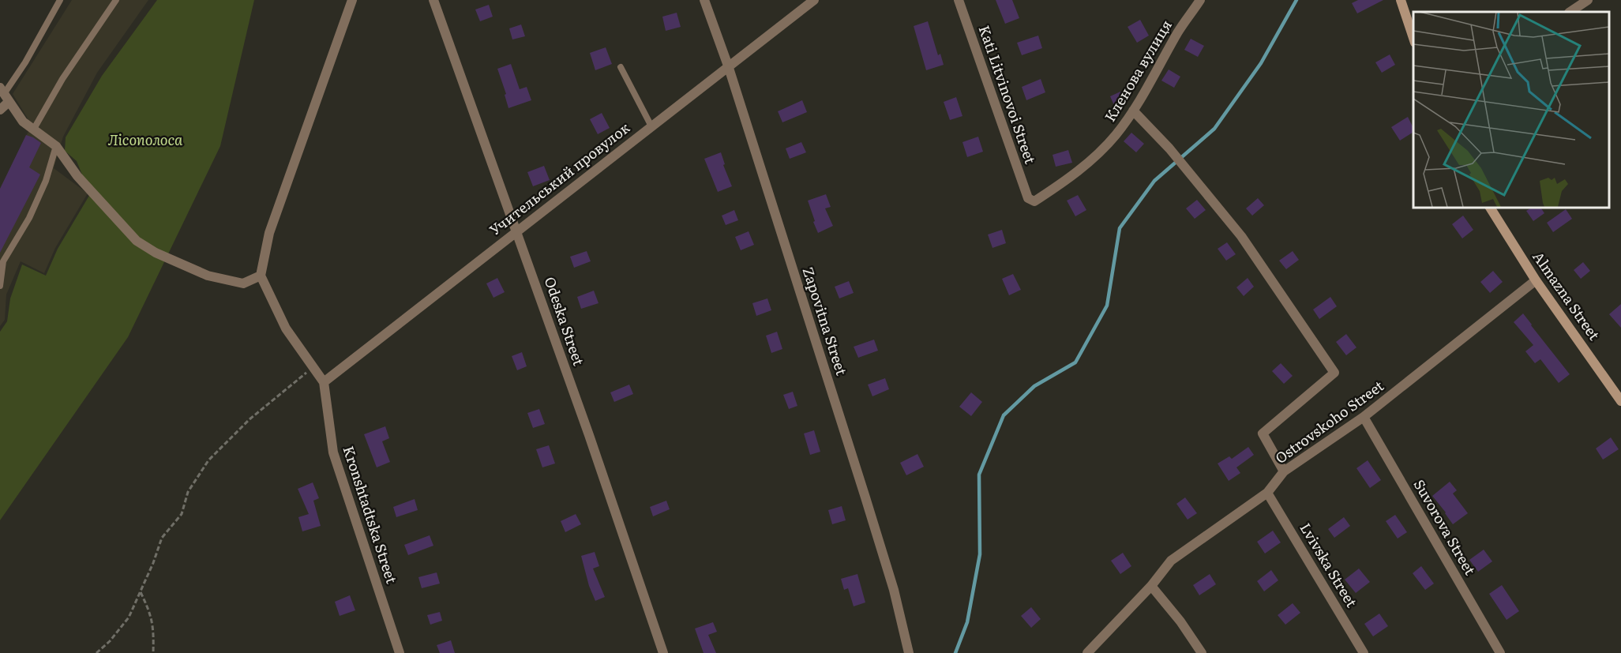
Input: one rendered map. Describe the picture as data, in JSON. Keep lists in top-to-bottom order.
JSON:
{
  "streets": {
    "main road": ["Almazna Street"],
    "street": [
      "Кленова вулиця",
      "Kati Litvinovoi Street",
      "Учительський провулок",
      "Odeska Street",
      "Zapovitna Street",
      "Ostrovskoho Street",
      "Kronshtadtska Street",
      "Suvorova Street",
      "Lvivska Street"
    ]
  },
  "crossings": [
    ["Кленова вулиця", "Kati Litvinovoi Street"],
    ["Учительський провулок", "Odeska Street"],
    ["Учительський провулок", "Zapovitna Street"],
    ["Учительський провулок", "Kronshtadtska Street"],
    ["Almazna Street", "Ostrovskoho Street"],
    ["Ostrovskoho Street", "Suvorova Street"],
    ["Ostrovskoho Street", "Lvivska Street"]
  ],
  "parks": ["Лісополоса"]
}
